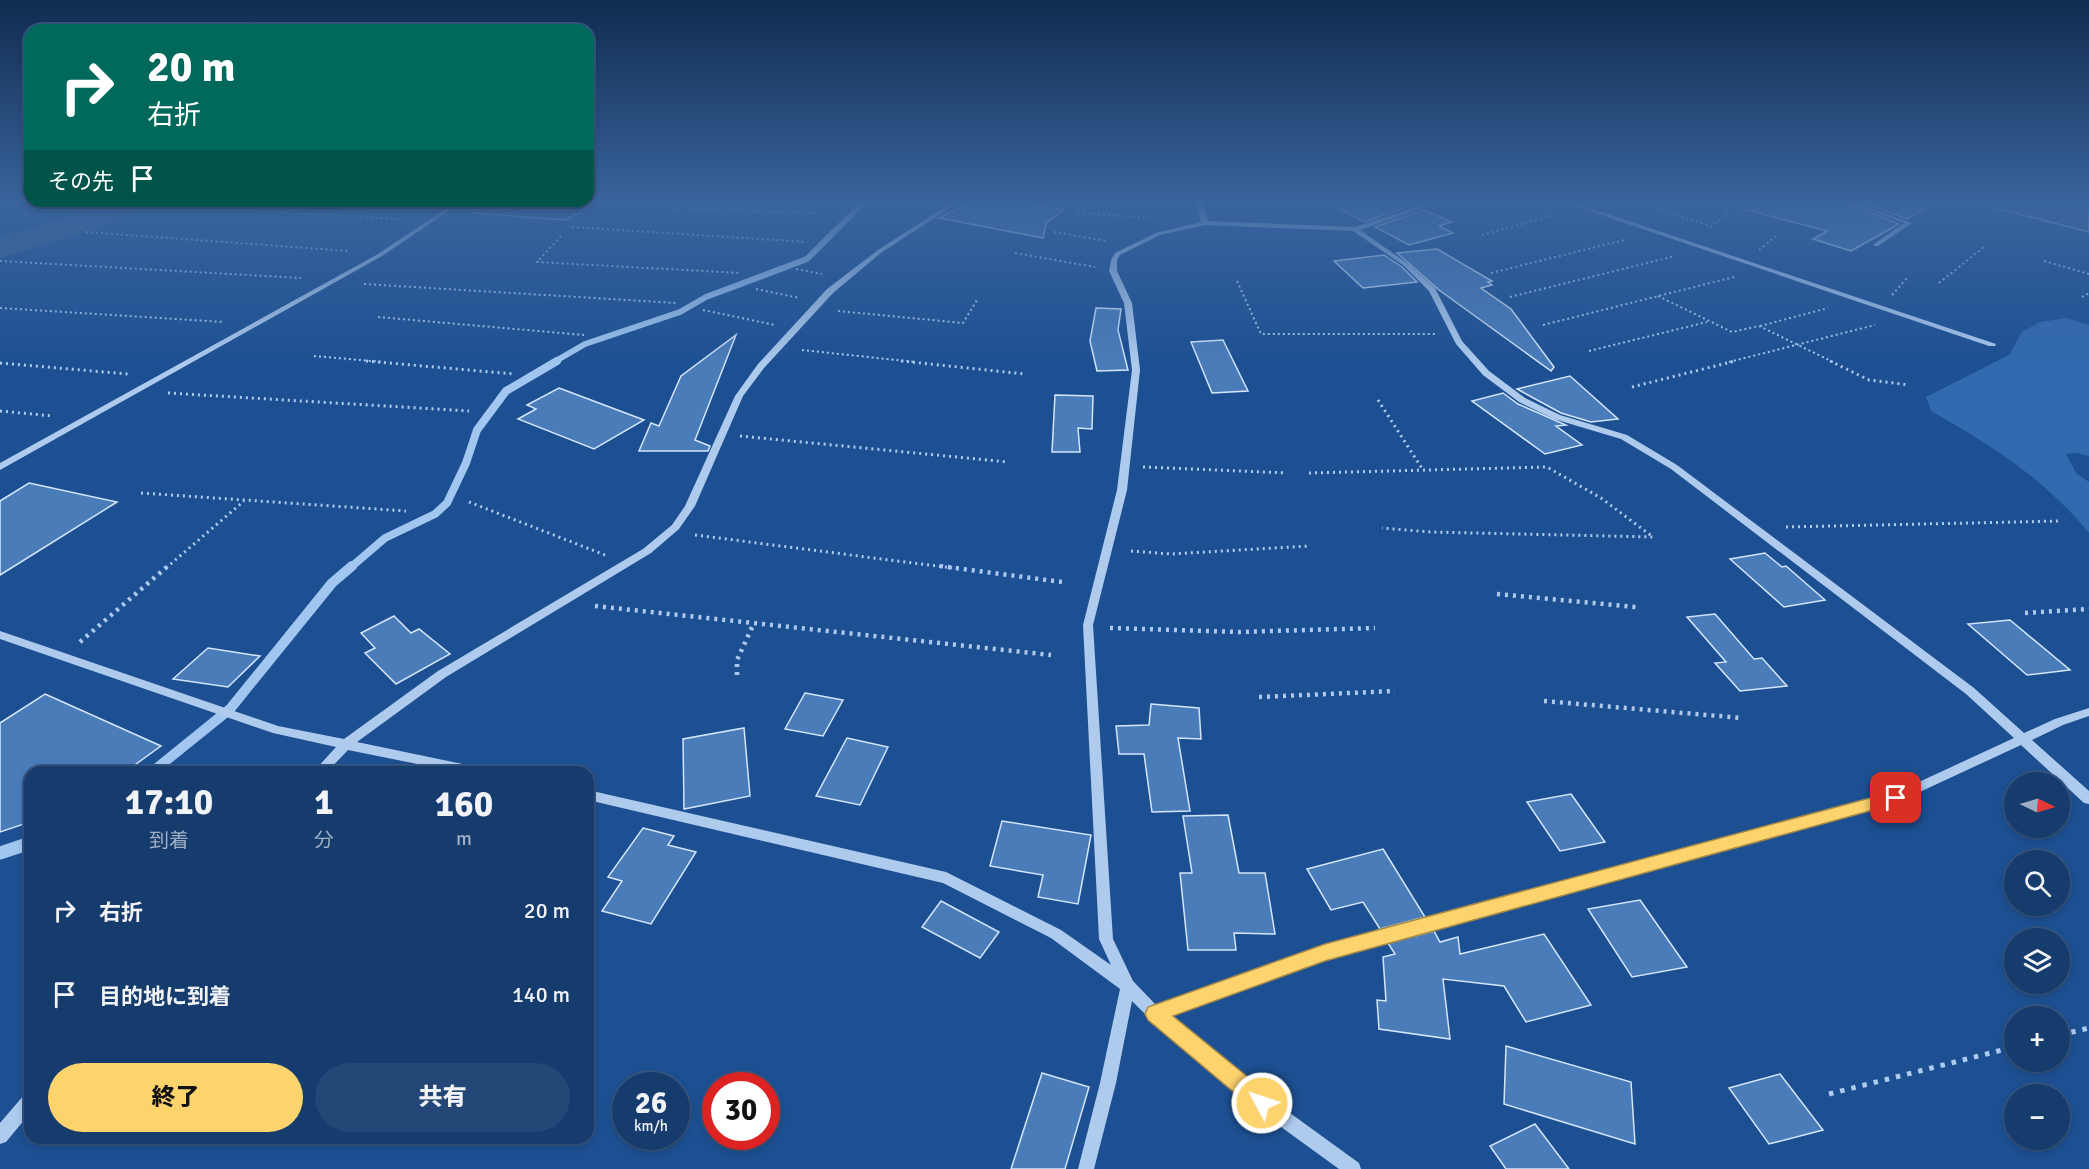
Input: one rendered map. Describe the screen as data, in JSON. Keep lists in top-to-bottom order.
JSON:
{
  "north": "right",
  "page": {
    "turn": ["20 m", "右折"],
    "then": "その先",
    "eta": [
      "17:10",
      "到着",
      "1",
      "分",
      "160",
      "m"
    ],
    "map_buttons": ["+", "−"],
    "list": [
      {
        "name": "右折",
        "value": "20 m"
      },
      {
        "name": "目的地に到着",
        "value": "140 m"
      }
    ],
    "buttons": ["終了", "共有"],
    "speed": "26 km/h",
    "limit": "30"
  }
}
